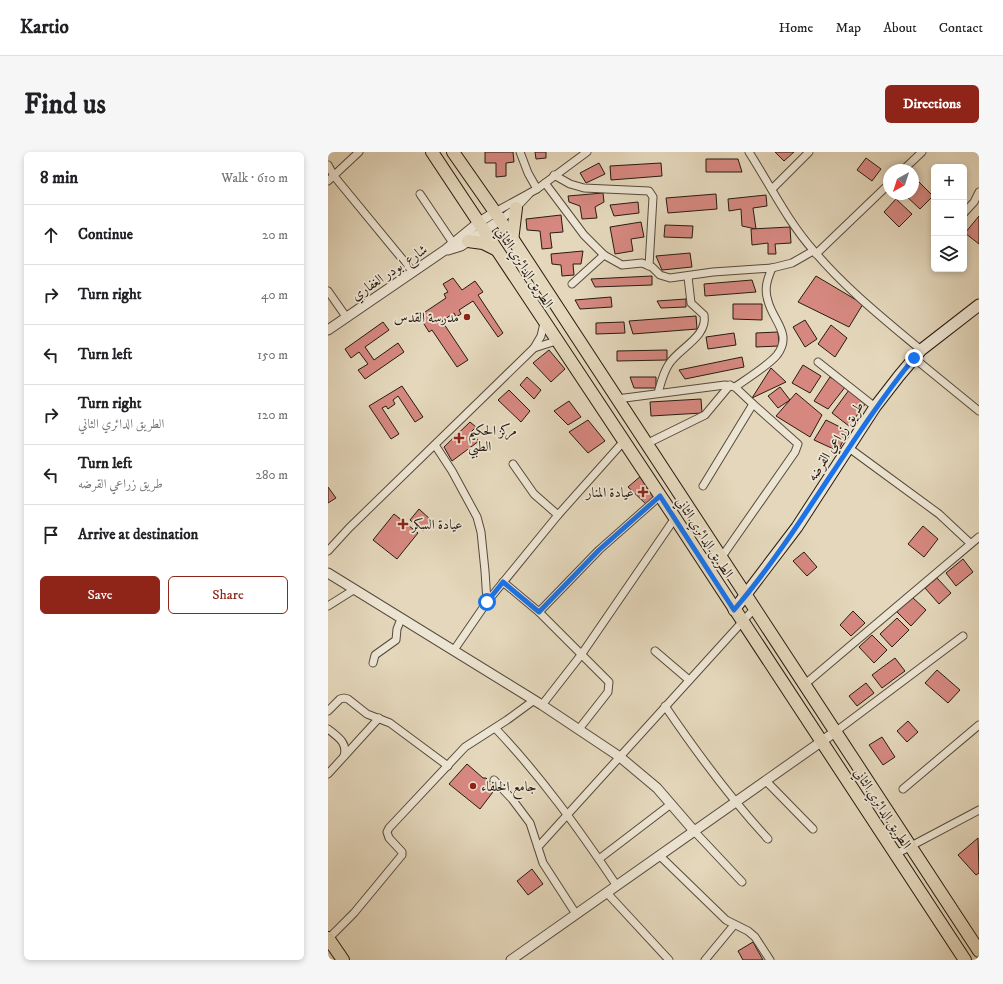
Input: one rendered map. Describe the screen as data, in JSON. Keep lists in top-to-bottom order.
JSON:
{
  "streets": {
    "main road": ["الطريق الدائري الثاني", "طريق زراعي القرضه"],
    "street": ["شارع ابودر الغفاري"]
  },
  "crossings": [
    ["الطريق الدائري الثاني", "شارع ابودر الغفاري"],
    ["الطريق الدائري الثاني", "طريق زراعي القرضه"]
  ],
  "places": {
    "other": ["مدرسة القدس", "جامع الخلفاء"],
    "health": ["مركز الحكيم الطبي", "عيادة المنار", "عيادة السكر"]
  },
  "north": "bottom left",
  "page": {
    "header": "Kartio",
    "nav": [
      "Home",
      "Map",
      "About",
      "Contact"
    ],
    "buttons": [
      "Directions",
      ["Save", "Share"]
    ],
    "title": "Find us",
    "heading": ["8 min", "Walk · 610 m"],
    "map_buttons": ["+", "−"],
    "list": [
      ["Continue", "20 m"],
      ["Turn right", "40 m"],
      ["Turn left", "150 m"],
      ["Turn right", "الطريق الدائري الثاني", "120 m"],
      ["Turn left", "طريق زراعي القرضه", "280 m"],
      "Arrive at destination"
    ]
  }
}
